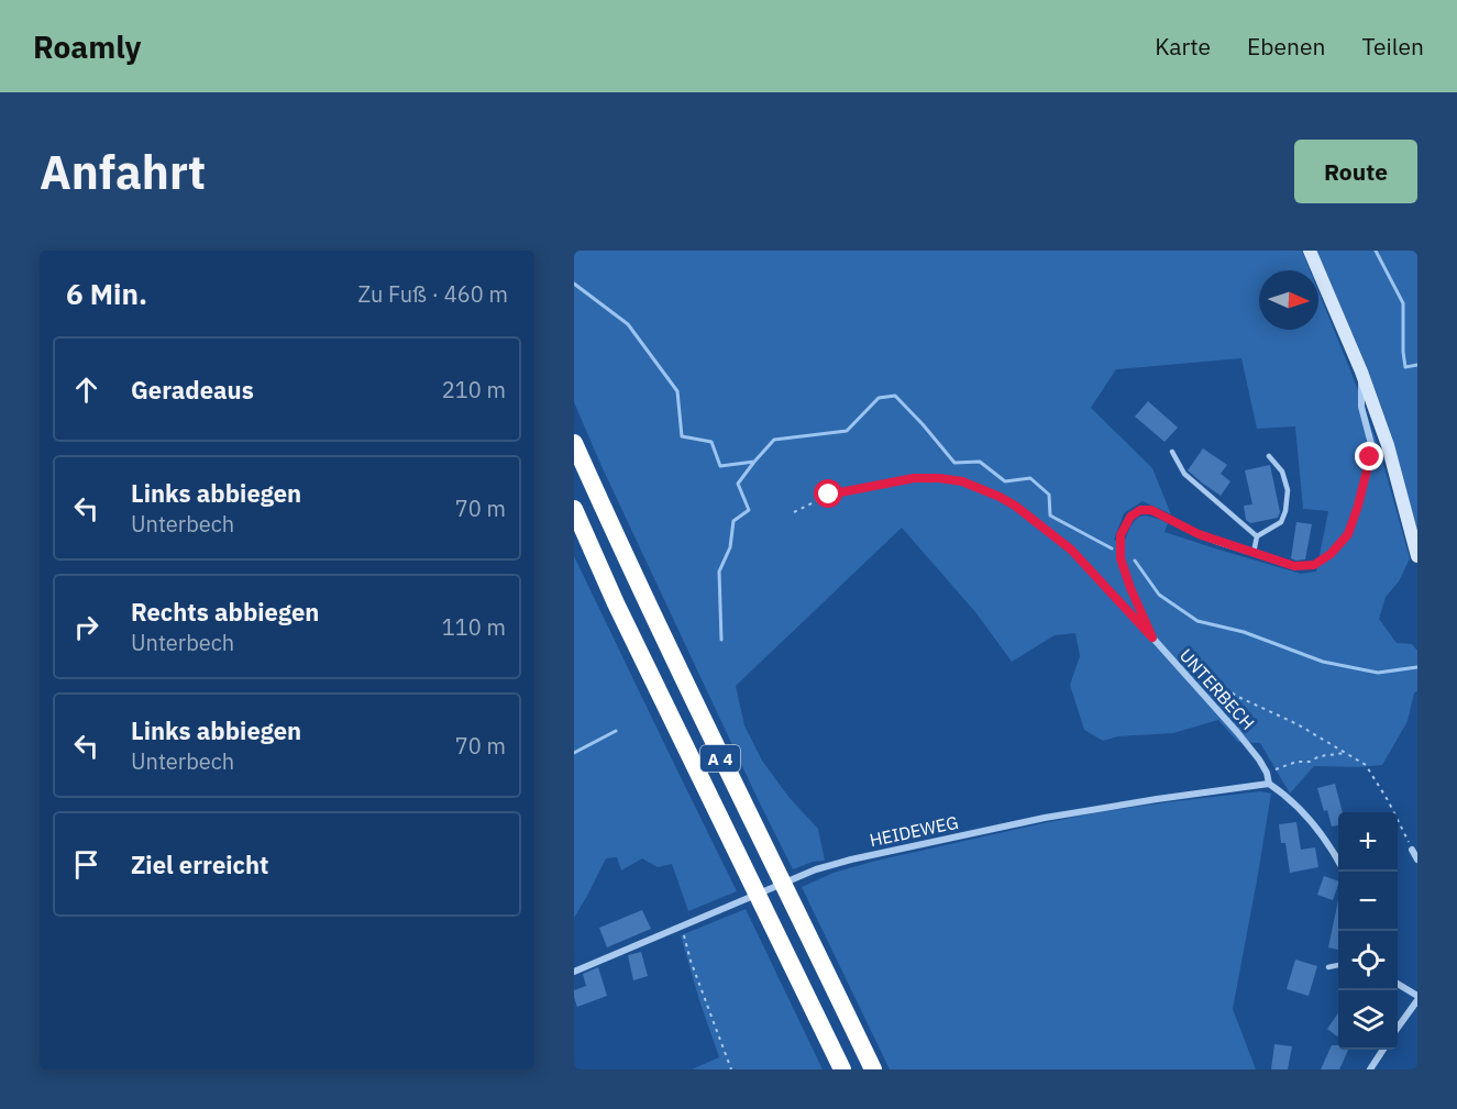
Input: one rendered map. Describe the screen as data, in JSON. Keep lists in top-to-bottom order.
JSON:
{
  "streets": {
    "highway": ["A 4"],
    "street": ["UNTERBECH", "HEIDEWEG"]
  },
  "crossings": [
    ["UNTERBECH", "HEIDEWEG"]
  ],
  "north": "right",
  "page": {
    "header": "Roamly",
    "nav": ["Karte", "Ebenen", "Teilen"],
    "buttons": "Route",
    "title": "Anfahrt",
    "heading": ["6 Min.", "Zu Fuß · 460 m"],
    "list": [
      ["Geradeaus", "210 m"],
      ["Links abbiegen", "Unterbech", "70 m"],
      ["Rechts abbiegen", "Unterbech", "110 m"],
      ["Links abbiegen", "Unterbech", "70 m"],
      "Ziel erreicht"
    ],
    "map_buttons": ["+", "−"]
  }
}
